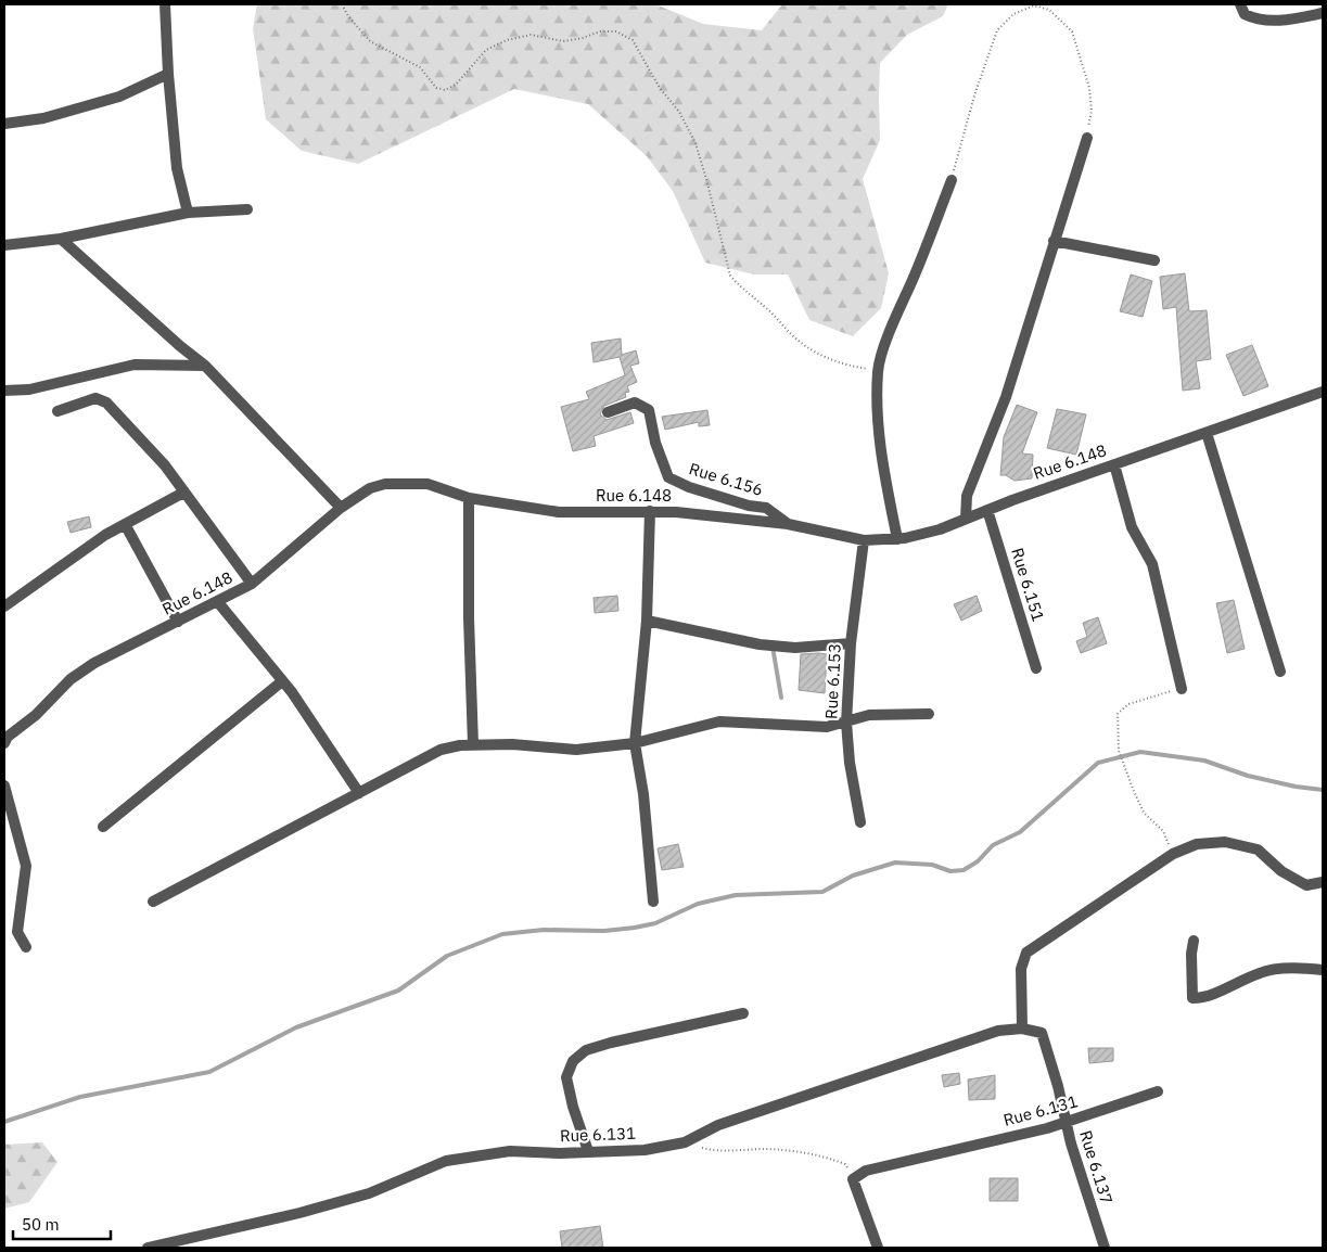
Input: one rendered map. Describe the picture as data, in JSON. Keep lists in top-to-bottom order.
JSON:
{
  "streets": {
    "street": [
      "Rue 6.148",
      "Rue 6.156",
      "Rue 6.151",
      "Rue 6.153",
      "Rue 6.131",
      "Rue 6.137"
    ]
  },
  "crossings": [
    ["Rue 6.148", "Rue 6.156"],
    ["Rue 6.148", "Rue 6.151"],
    ["Rue 6.148", "Rue 6.153"],
    ["Rue 6.131", "Rue 6.137"]
  ],
  "scale_bar": "50 m"
}
